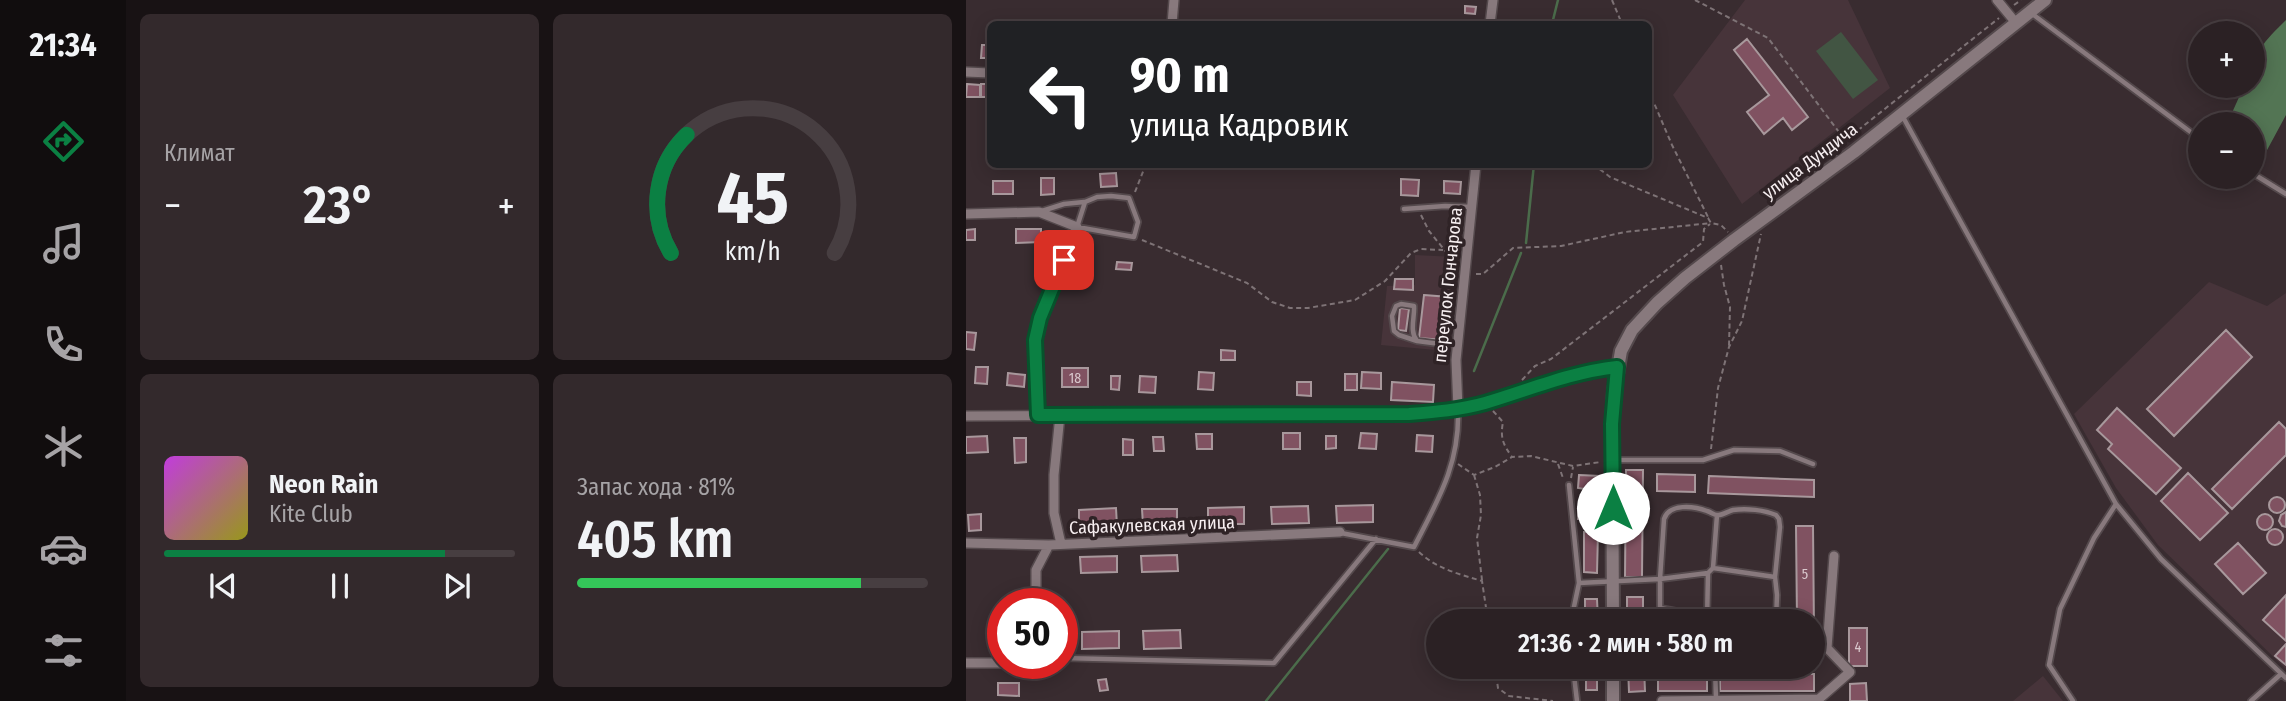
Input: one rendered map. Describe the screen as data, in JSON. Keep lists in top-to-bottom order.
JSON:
{
  "streets": {
    "main road": ["улица Дундича"],
    "street": ["переулок Гончарова", "Сафакулевская улица"]
  },
  "house_numbers": ["18", "5", "4"],
  "page": {
    "tabs": "21:34",
    "tile": [
      "Климат",
      ["Запас хода · 81%", "405 km"]
    ],
    "map_buttons": ["+", "−"],
    "turn": ["90 m", "улица Кадровик"],
    "heat": ["−", "23°", "+"],
    "song": ["Neon Rain", "Kite Club"],
    "limit": "50",
    "trip": "21:36 · 2 мин · 580 m",
    "gauge": ["45", "km/h"]
  }
}
